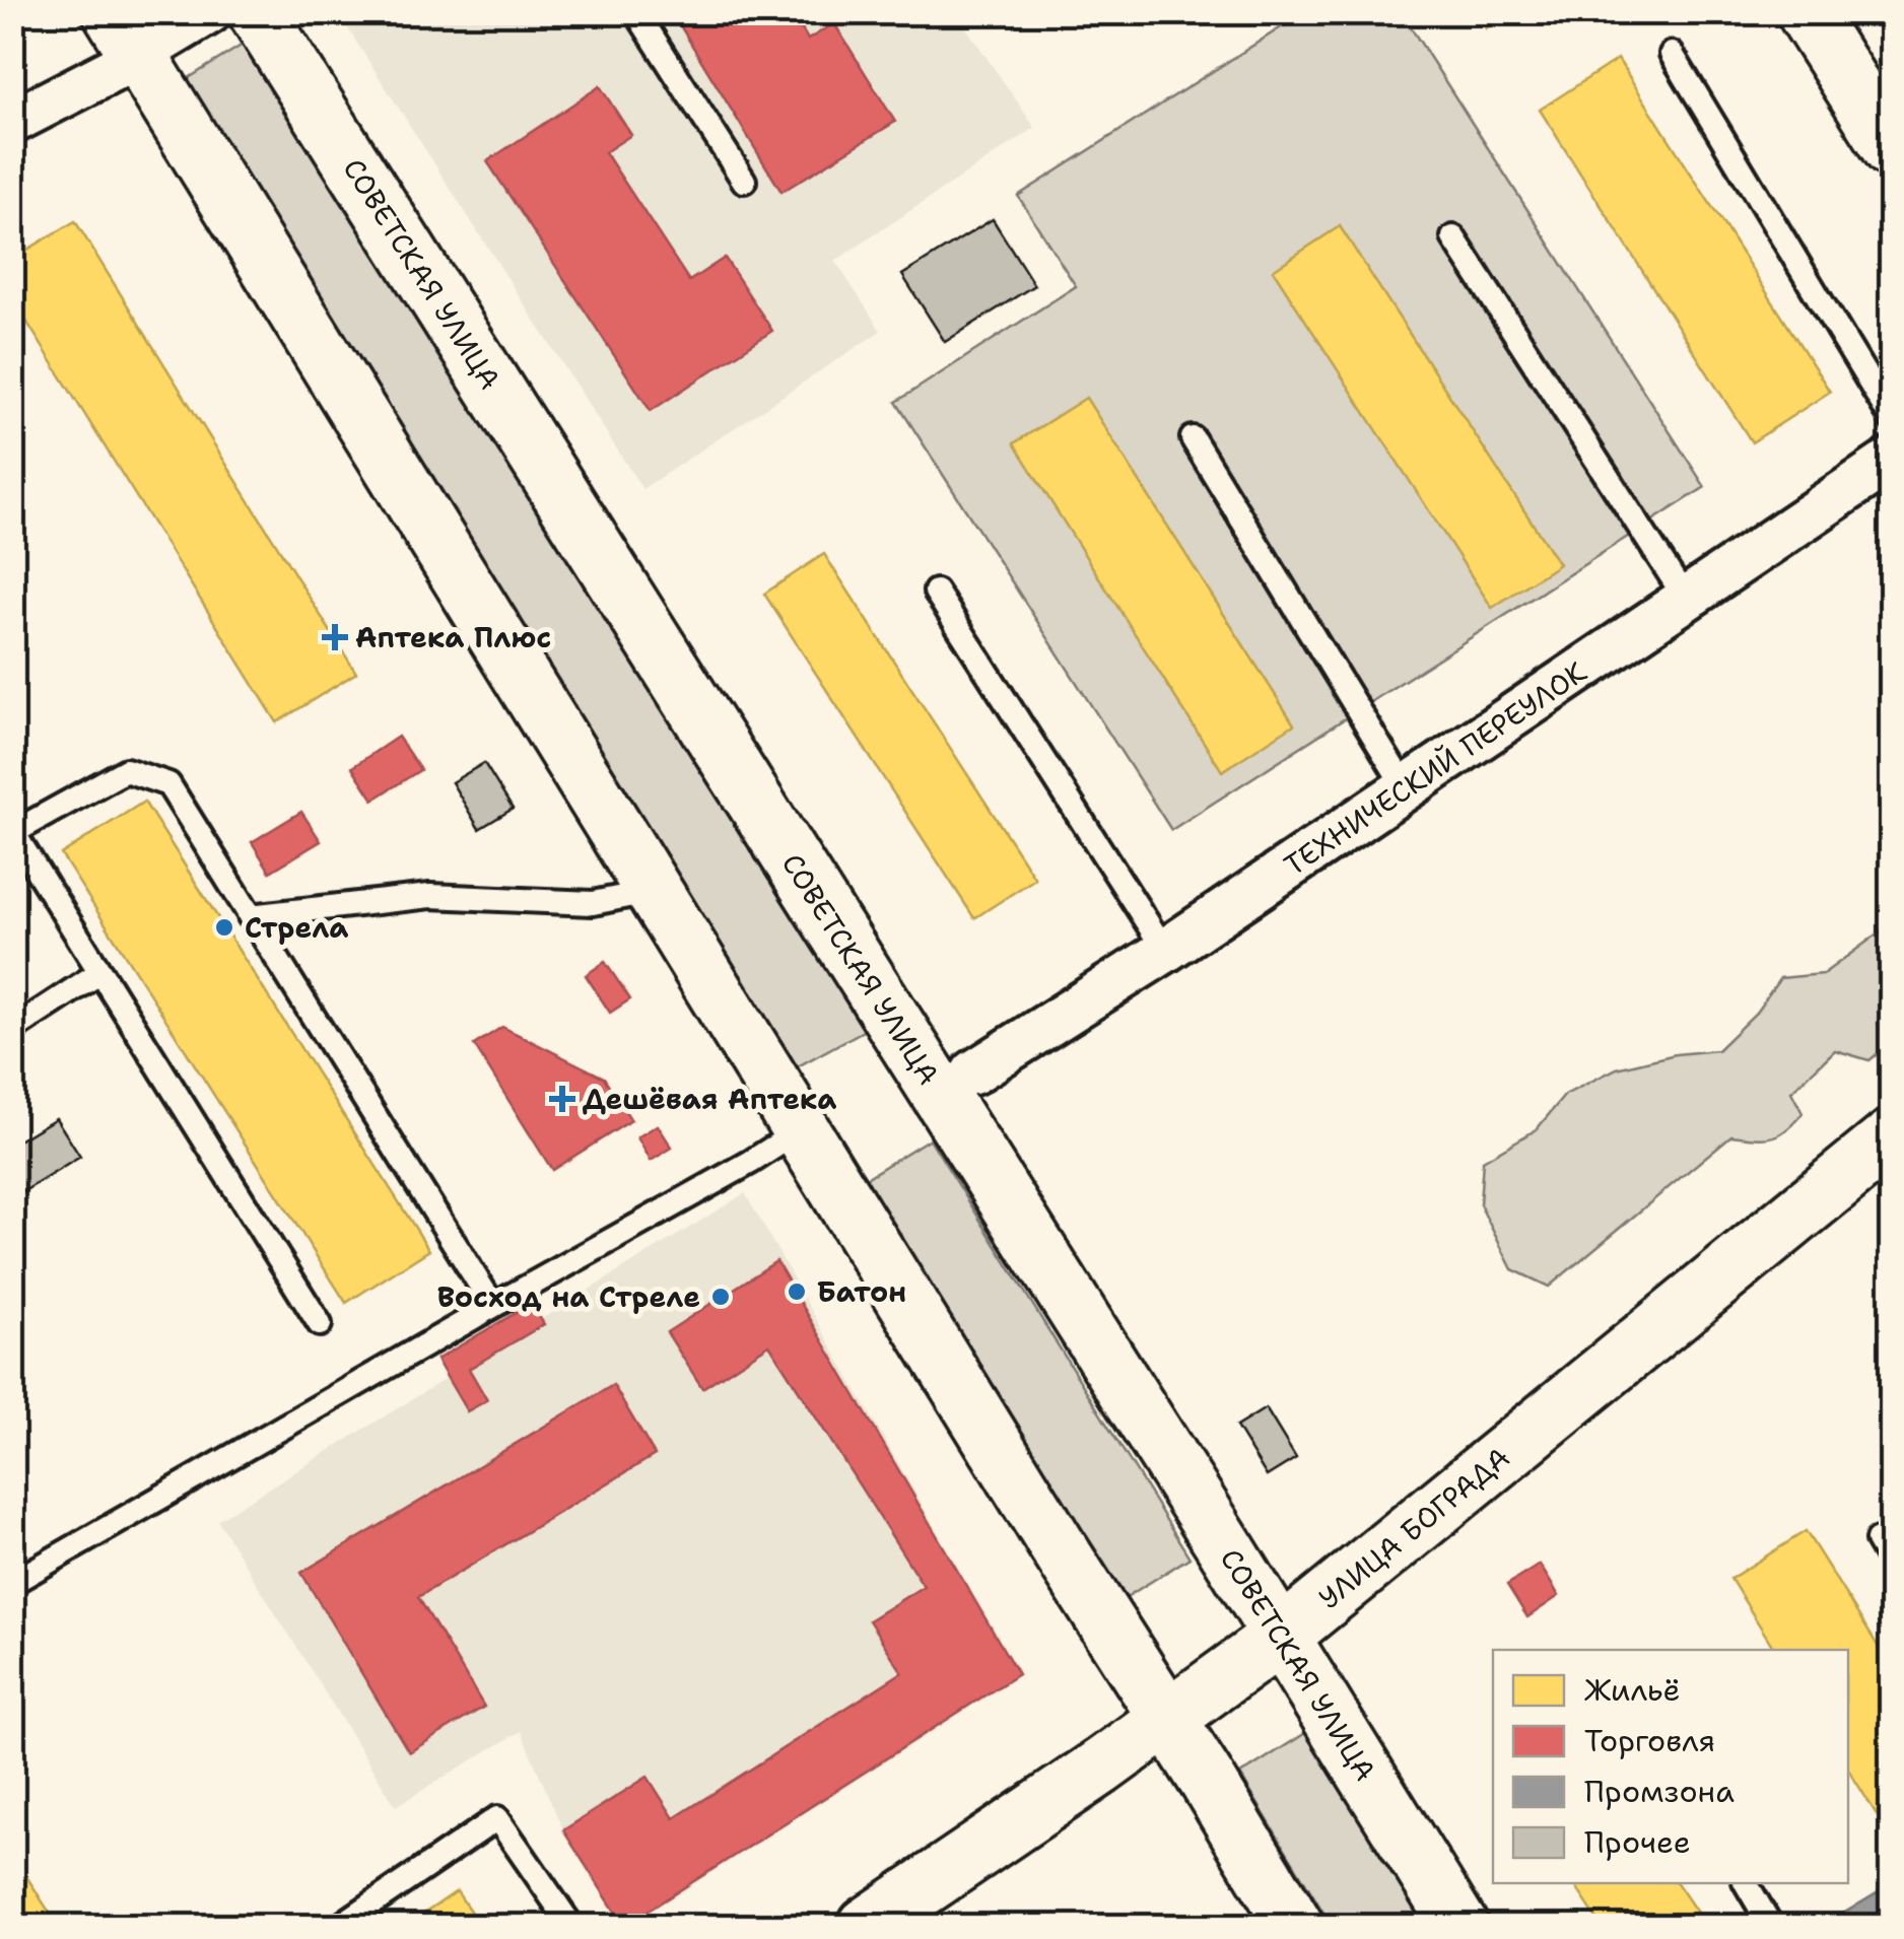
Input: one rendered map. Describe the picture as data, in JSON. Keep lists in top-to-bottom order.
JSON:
{
  "streets": {
    "main road": ["СОВЕТСКАЯ УЛИЦА", "УЛИЦА БОГРАДА"],
    "street": ["ТЕХНИЧЕСКИЙ ПЕРЕУЛОК"]
  },
  "crossings": [
    ["СОВЕТСКАЯ УЛИЦА", "УЛИЦА БОГРАДА"]
  ],
  "places": {
    "health": ["Аптека Плюс", "Дешёвая Аптека"],
    "other": ["Стрела", "Батон", "Восход на Стреле"]
  },
  "legend": [
    "Жильё",
    "Торговля",
    "Промзона",
    "Прочее"
  ]
}
